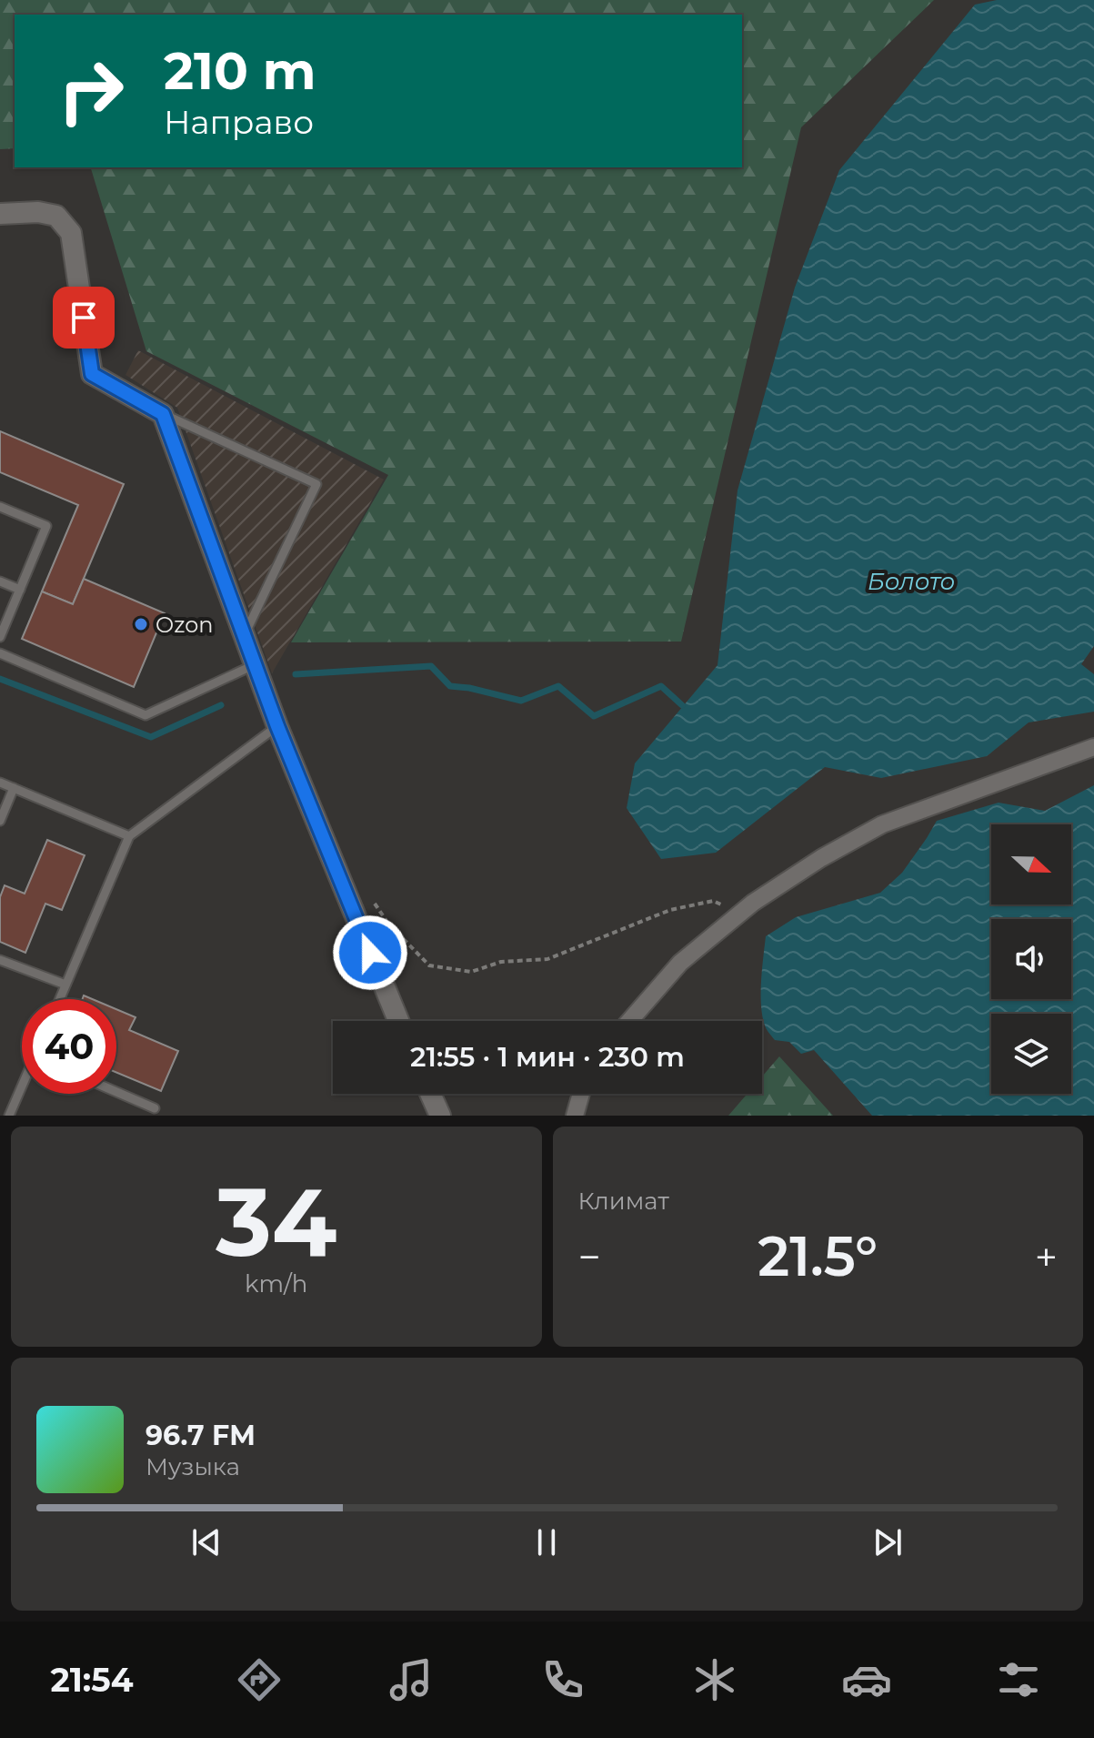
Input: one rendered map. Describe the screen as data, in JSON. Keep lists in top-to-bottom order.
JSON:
{
  "water": ["Болото"],
  "places": ["Ozon"],
  "north": "right",
  "page": {
    "turn": ["210 m", "Направо"],
    "limit": "40",
    "trip": "21:55 · 1 мин · 230 m",
    "tile": [
      ["34", "km/h"],
      "Климат"
    ],
    "heat": ["−", "21.5°", "+"],
    "song": ["96.7 FM", "Музыка"],
    "tabs": "21:54"
  }
}
